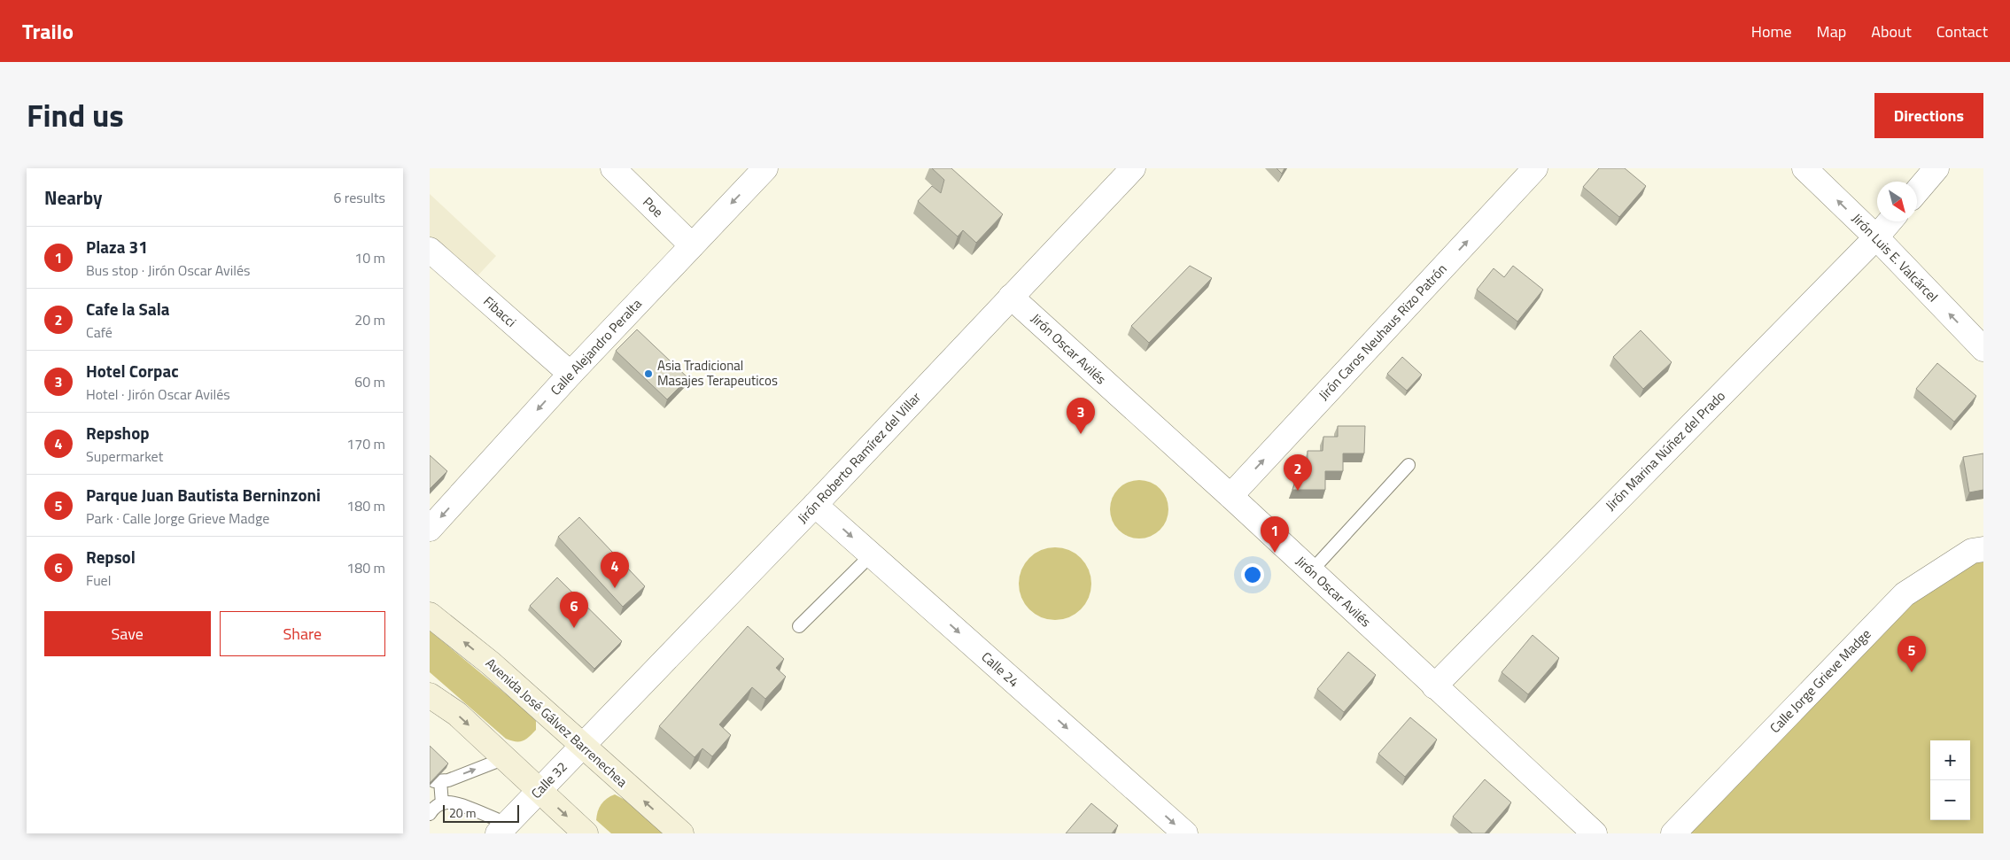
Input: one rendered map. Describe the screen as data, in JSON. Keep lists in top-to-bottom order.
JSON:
{
  "streets": {
    "main road": ["Avenida José Gálvez Barrenechea"],
    "street": [
      "Poe",
      "Jirón Luis E. Valcárcel",
      "Fibacci",
      "Jirón Caros Neuhaus Rizo Patrón",
      "Calle Alejandro Peralta",
      "Jirón Oscar Avilés",
      "Jirón Marina Núñez del Prado",
      "Jirón Roberto Ramírez del Villar",
      "Calle 24",
      "Calle Jorge Grieve Madge",
      "Calle 32"
    ]
  },
  "crossings": [
    ["Poe", "Calle Alejandro Peralta"],
    ["Jirón Luis E. Valcárcel", "Jirón Marina Núñez del Prado"],
    ["Fibacci", "Calle Alejandro Peralta"],
    ["Jirón Caros Neuhaus Rizo Patrón", "Jirón Oscar Avilés"],
    ["Jirón Oscar Avilés", "Jirón Marina Núñez del Prado"],
    ["Jirón Oscar Avilés", "Jirón Roberto Ramírez del Villar"],
    ["Jirón Roberto Ramírez del Villar", "Calle 24"],
    ["Jirón Roberto Ramírez del Villar", "Avenida José Gálvez Barrenechea"],
    ["Jirón Roberto Ramírez del Villar", "Calle 32"],
    ["Avenida José Gálvez Barrenechea", "Calle 32"]
  ],
  "one_way": [
    "Jirón Luis E. Valcárcel",
    "Jirón Caros Neuhaus Rizo Patrón",
    "Calle Alejandro Peralta",
    "Calle 24"
  ],
  "places": ["Asia Tradicional Masajes Terapeuticos"],
  "scale_bar": "20 m",
  "north": "bottom right",
  "page": {
    "header": "Trailo",
    "nav": [
      "Home",
      "Map",
      "About",
      "Contact"
    ],
    "title": "Find us",
    "buttons": [
      "Directions",
      ["Save", "Share"]
    ],
    "heading": ["Nearby", "6 results"],
    "list": [
      {
        "mark": "1",
        "name": "Plaza 31",
        "note": "Bus stop · Jirón Oscar Avilés",
        "value": "10 m"
      },
      {
        "mark": "2",
        "name": "Cafe la Sala",
        "note": "Café",
        "value": "20 m"
      },
      {
        "mark": "3",
        "name": "Hotel Corpac",
        "note": "Hotel · Jirón Oscar Avilés",
        "value": "60 m"
      },
      {
        "mark": "4",
        "name": "Repshop",
        "note": "Supermarket",
        "value": "170 m"
      },
      {
        "mark": "5",
        "name": "Parque Juan Bautista Berninzoni",
        "note": "Park · Calle Jorge Grieve Madge",
        "value": "180 m"
      },
      {
        "mark": "6",
        "name": "Repsol",
        "note": "Fuel",
        "value": "180 m"
      }
    ],
    "pins": [
      "3",
      "2",
      "1",
      "4",
      "6",
      "5"
    ],
    "map_buttons": ["+", "−"],
    "scale": "20 m"
  }
}
